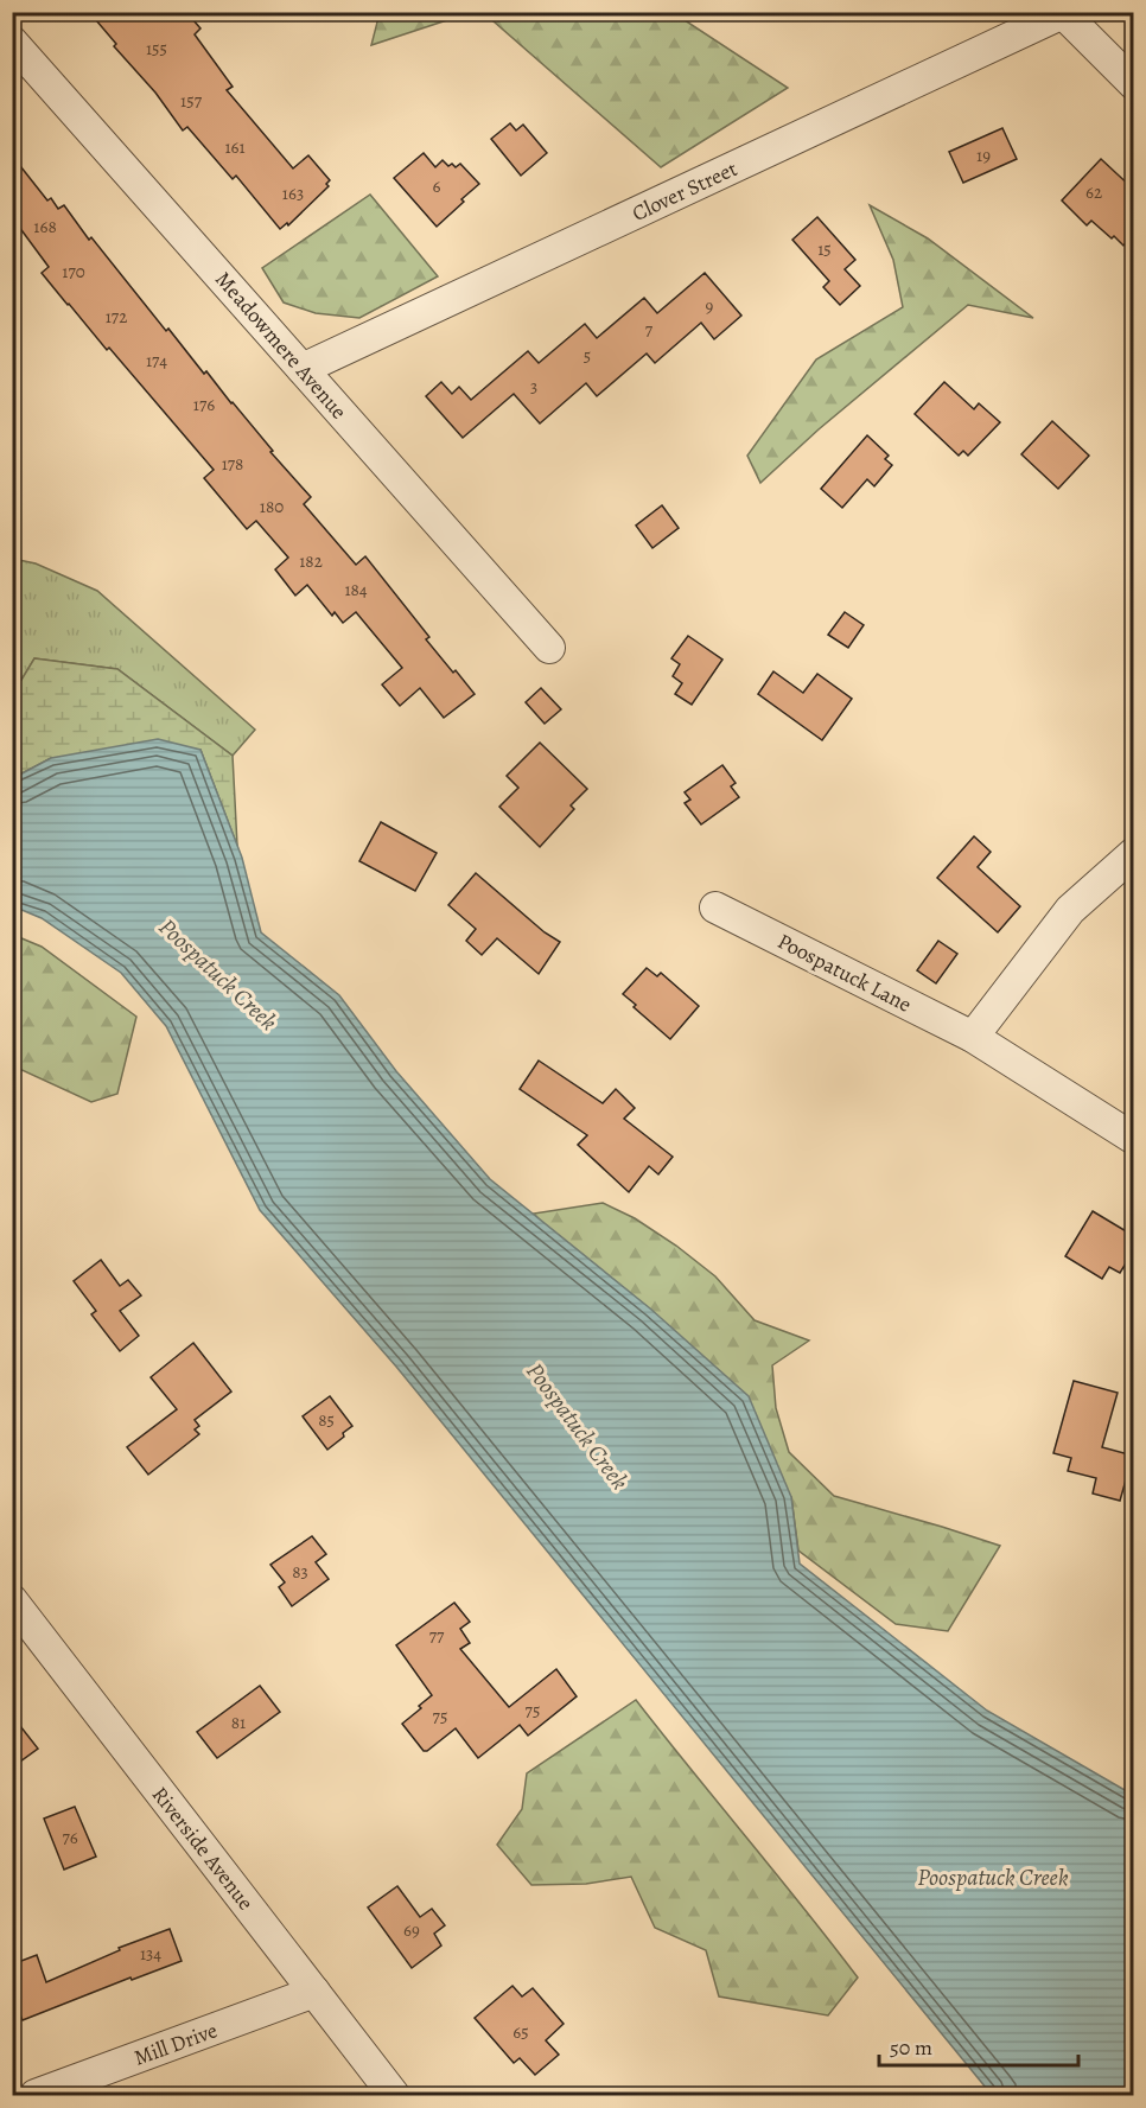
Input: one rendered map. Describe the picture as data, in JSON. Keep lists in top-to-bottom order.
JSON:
{
  "streets": {
    "street": [
      "Clover Street",
      "Meadowmere Avenue",
      "Poospatuck Lane",
      "Riverside Avenue",
      "Mill Drive"
    ]
  },
  "crossings": [
    ["Clover Street", "Meadowmere Avenue"],
    ["Riverside Avenue", "Mill Drive"]
  ],
  "water": ["Poospatuck Creek"],
  "house_numbers": [
    "155",
    "157",
    "161",
    "19",
    "6",
    "62",
    "163",
    "168",
    "15",
    "170",
    "9",
    "172",
    "7",
    "5",
    "174",
    "3",
    "176",
    "178",
    "180",
    "182",
    "184",
    "85",
    "83",
    "77",
    "75",
    "75",
    "81",
    "76",
    "69",
    "134",
    "65"
  ],
  "scale_bar": "50 m"
}
